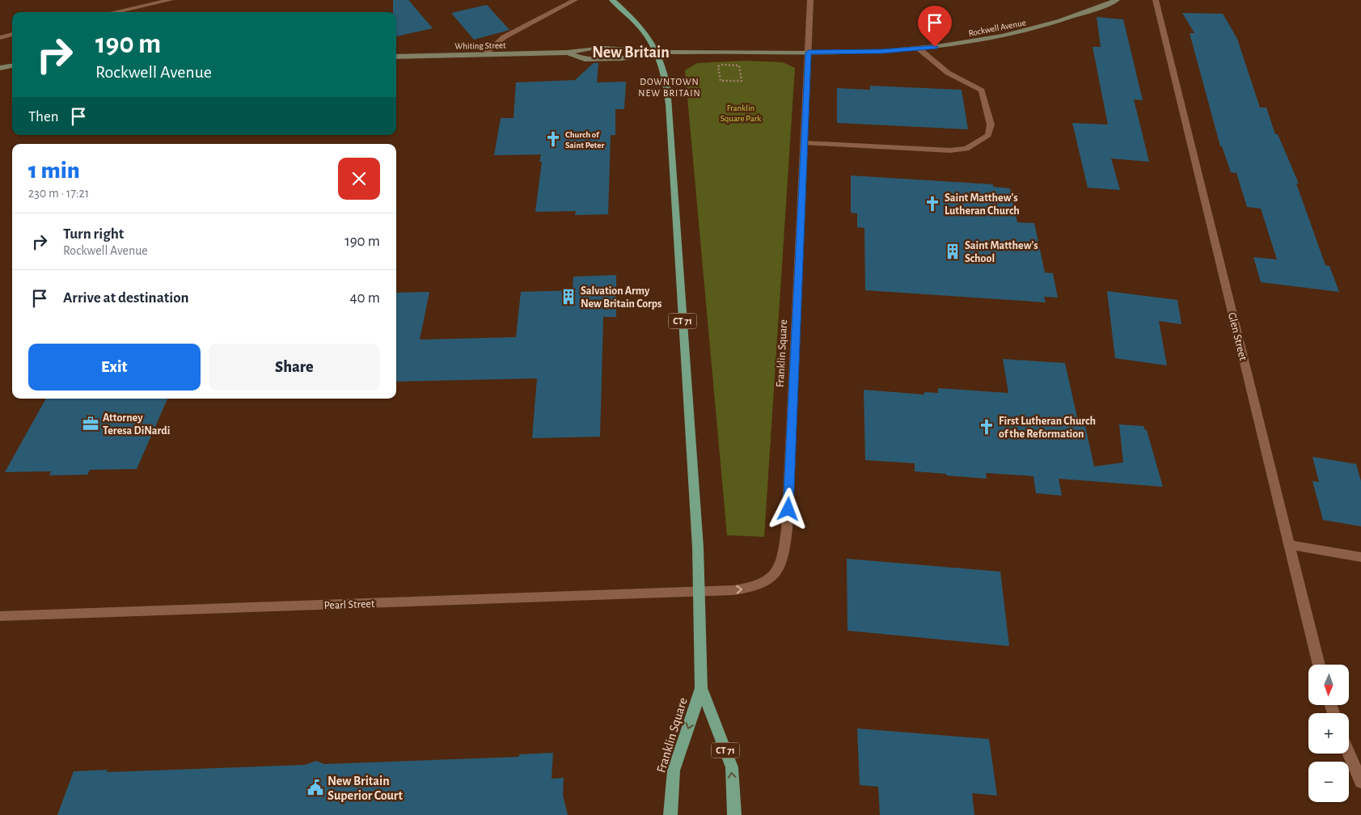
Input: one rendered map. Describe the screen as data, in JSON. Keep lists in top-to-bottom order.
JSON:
{
  "streets": {
    "main road": ["CT 71", "Franklin Square"],
    "street": [
      "Rockwell Avenue",
      "Whiting Street",
      "Glen Street",
      "Pearl Street"
    ]
  },
  "crossings": [
    ["Rockwell Avenue", "Whiting Street"],
    ["Rockwell Avenue", "CT 71"],
    ["Rockwell Avenue", "Franklin Square"],
    ["Whiting Street", "CT 71"],
    ["Whiting Street", "Franklin Square"],
    ["CT 71", "Franklin Square"],
    ["Franklin Square", "Pearl Street"]
  ],
  "districts": ["New Britain", "DOWNTOWN NEW BRITAIN"],
  "parks": ["Franklin Square Park"],
  "places": {
    "church": ["Church of Saint Peter", "Saint Matthew's Lutheran Church", "First Lutheran Church of the Reformation"],
    "building": ["Saint Matthew's School", "Salvation Army New Britain Corps"],
    "office": ["Attorney Teresa DiNardi"],
    "public building": ["New Britain Superior Court"]
  },
  "north": "bottom",
  "page": {
    "turn": ["190 m", "Rockwell Avenue"],
    "then": "Then",
    "heading": ["1 min", "230 m · 17:21"],
    "list": [
      {
        "name": "Turn right",
        "note": "Rockwell Avenue",
        "value": "190 m"
      },
      {
        "name": "Arrive at destination",
        "value": "40 m"
      }
    ],
    "buttons": ["Exit", "Share"],
    "map_buttons": ["+", "−"]
  }
}
